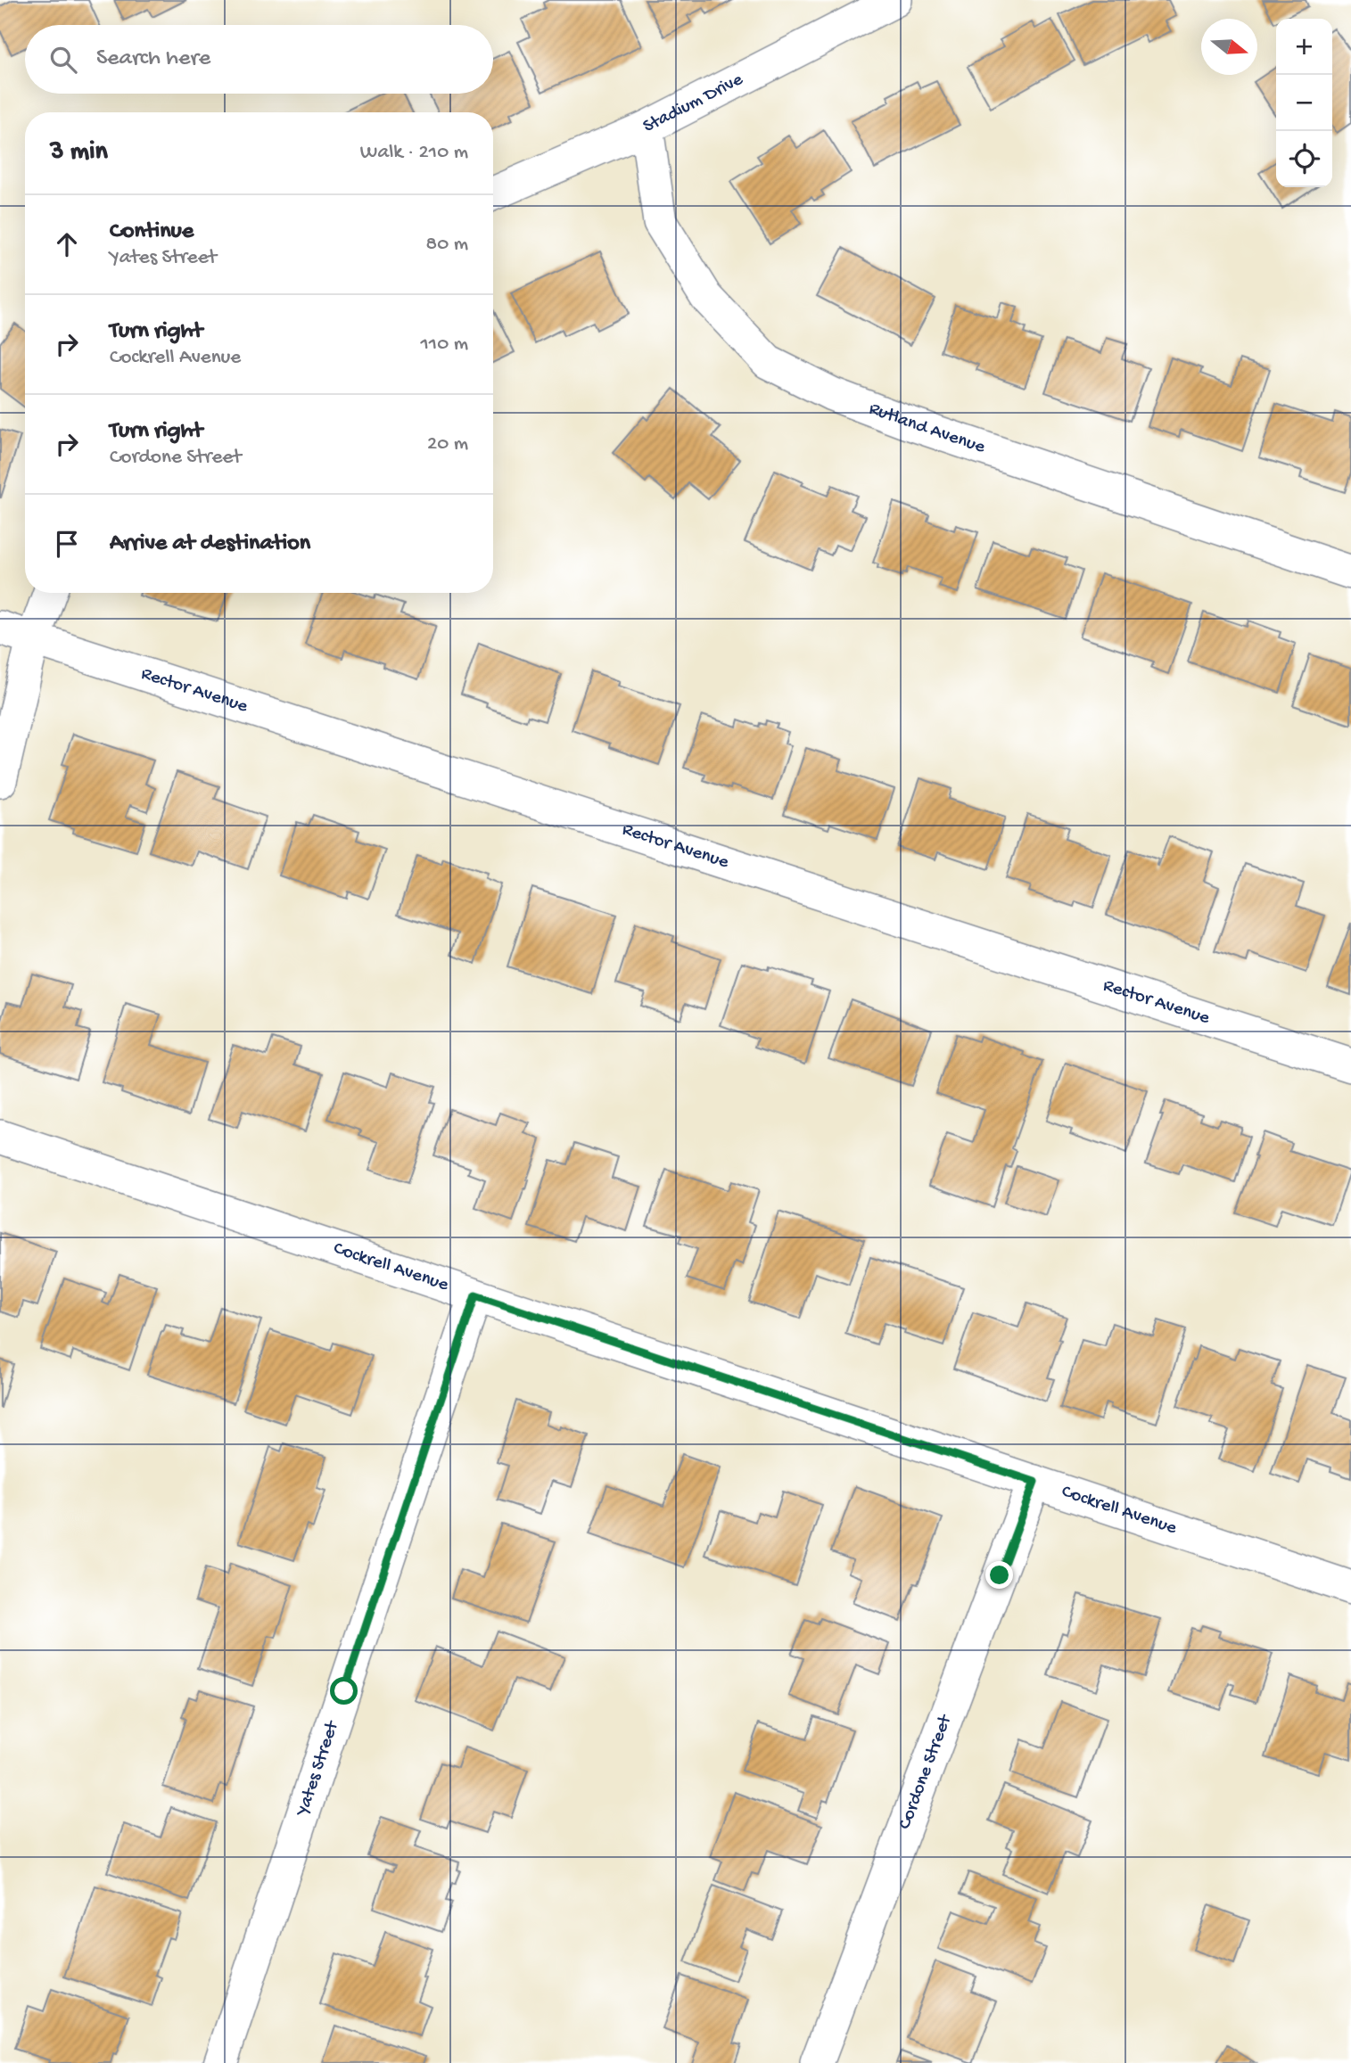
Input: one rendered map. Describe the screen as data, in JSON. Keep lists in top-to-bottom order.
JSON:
{
  "streets": {
    "street": [
      "Stadium Drive",
      "Rutland Avenue",
      "Rector Avenue",
      "Cockrell Avenue",
      "Yates Street",
      "Cordone Street"
    ]
  },
  "crossings": [
    ["Stadium Drive", "Rutland Avenue"],
    ["Cockrell Avenue", "Yates Street"],
    ["Cockrell Avenue", "Cordone Street"]
  ],
  "north": "right",
  "page": {
    "map_buttons": ["+", "−"],
    "search": "Search here",
    "heading": ["3 min", "Walk · 210 m"],
    "list": [
      ["Continue", "Yates Street", "80 m"],
      ["Turn right", "Cockrell Avenue", "110 m"],
      ["Turn right", "Cordone Street", "20 m"],
      "Arrive at destination"
    ]
  }
}
